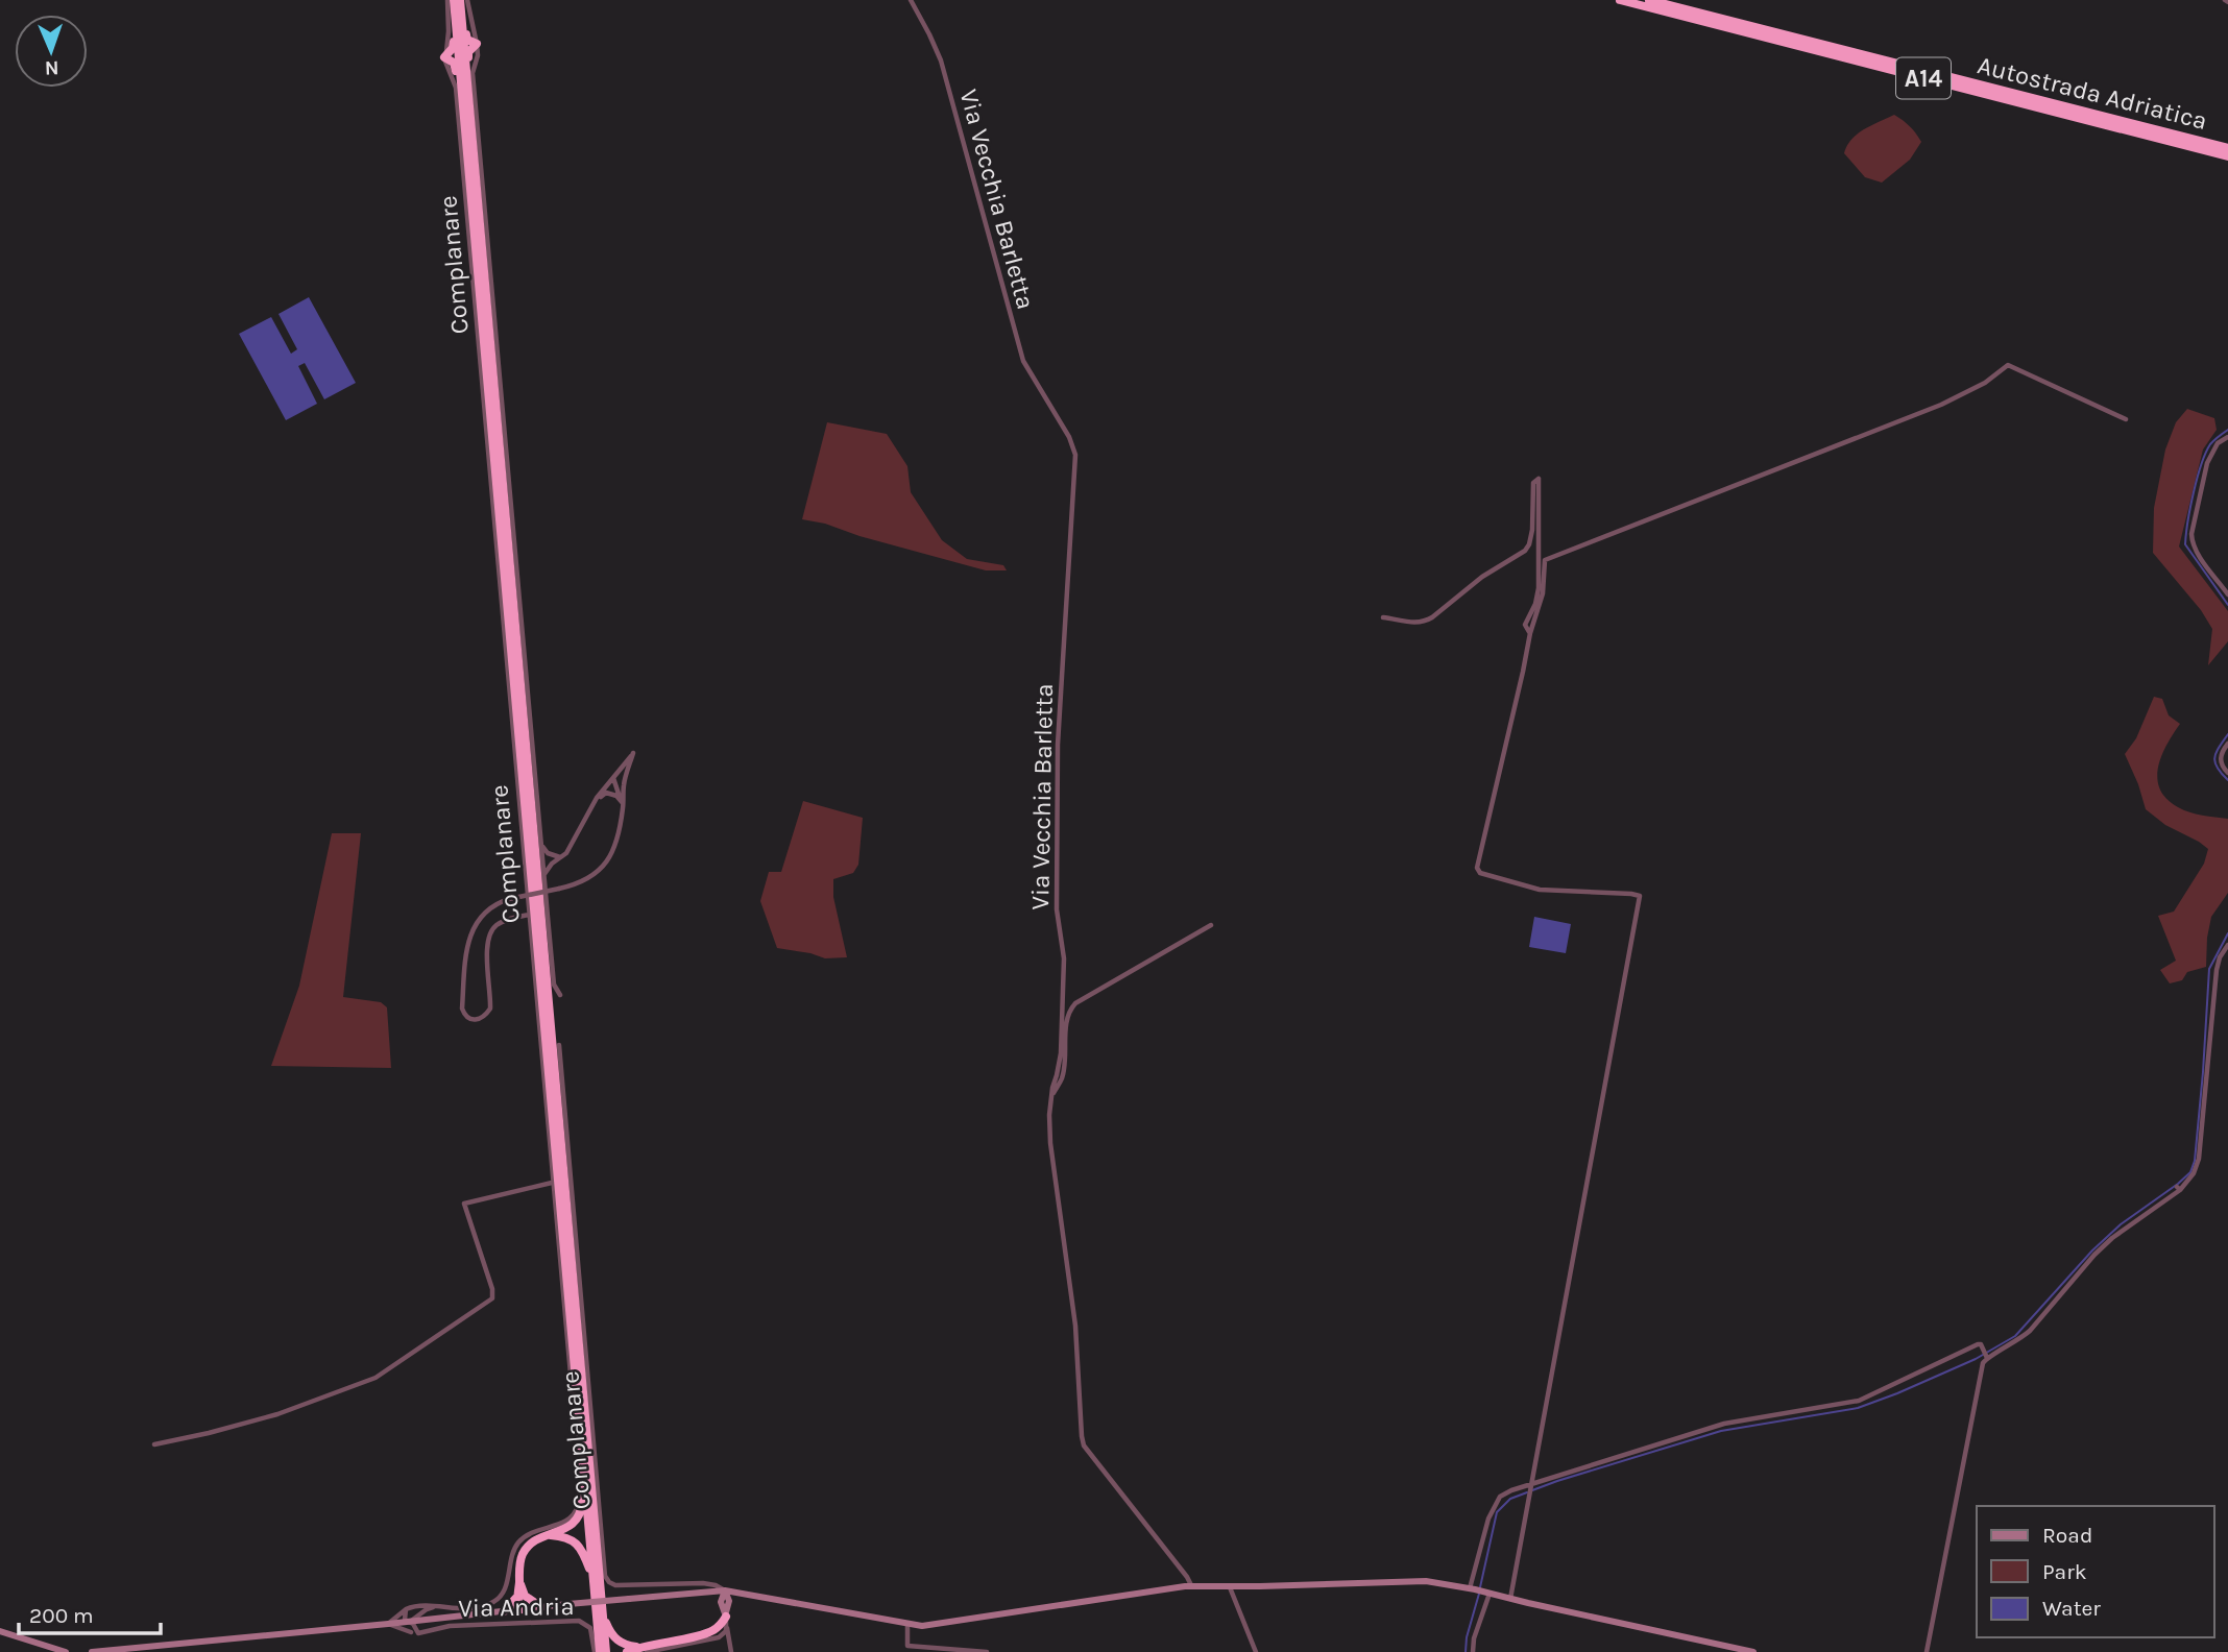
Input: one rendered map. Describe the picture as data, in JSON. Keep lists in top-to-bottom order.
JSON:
{
  "streets": {
    "highway": ["A14", "Autostrada Adriatica"],
    "street": ["Via Vecchia Barletta", "Complanare", "Via Andria"]
  },
  "legend": ["Road", "Park", "Water"],
  "scale_bar": "200 m",
  "north": "bottom"
}
